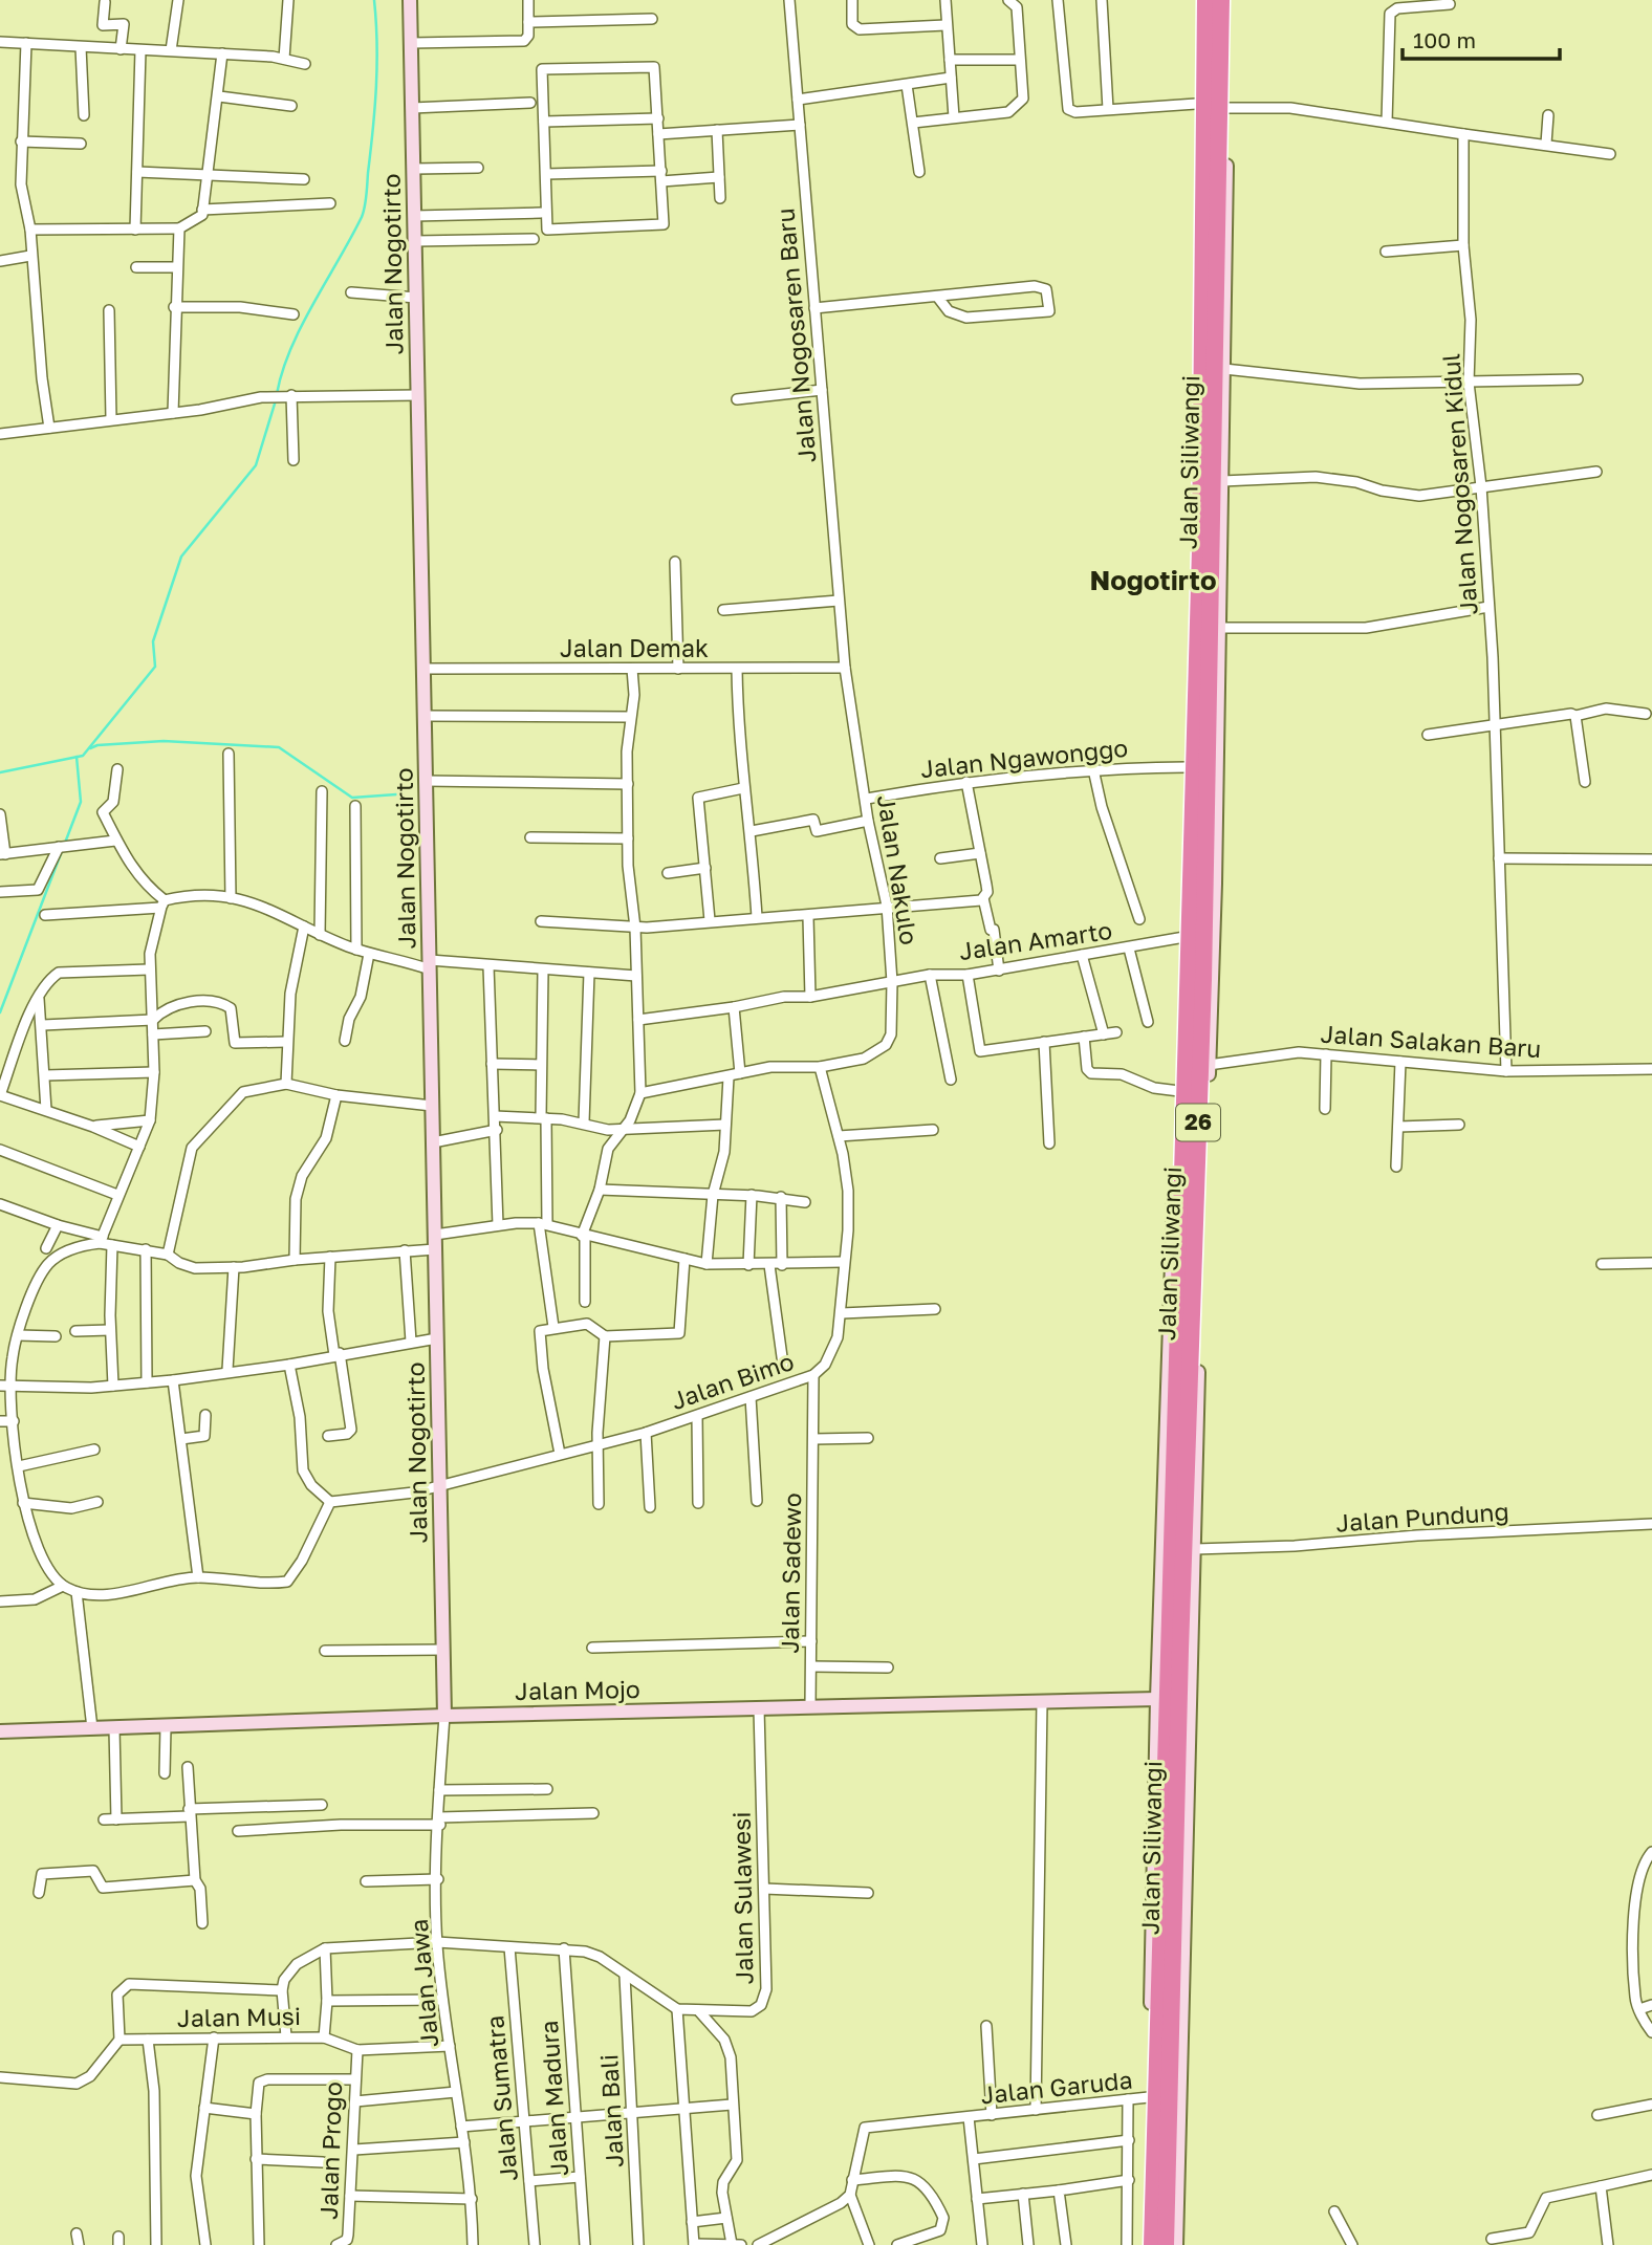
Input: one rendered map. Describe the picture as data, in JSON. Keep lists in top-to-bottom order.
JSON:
{
  "streets": {
    "highway": ["Jalan Siliwangi", "26"],
    "street": [
      "Jalan Nogotirto",
      "Jalan Nogosaren Baru",
      "Jalan Nogosaren Kidul",
      "Jalan Demak",
      "Jalan Ngawonggo",
      "Jalan Nakulo",
      "Jalan Amarto",
      "Jalan Salakan Baru",
      "Jalan Bimo",
      "Jalan Pundung",
      "Jalan Sadewo",
      "Jalan Mojo",
      "Jalan Sulawesi",
      "Jalan Jawa",
      "Jalan Musi",
      "Jalan Garuda",
      "Jalan Sumatra",
      "Jalan Madura",
      "Jalan Bali",
      "Jalan Progo"
    ]
  },
  "crossings": [
    ["Jalan Nogotirto", "Jalan Demak"],
    ["Jalan Nogotirto", "Jalan Bimo"],
    ["Jalan Nogotirto", "Jalan Mojo"],
    ["Jalan Nogotirto", "Jalan Jawa"],
    ["Jalan Nogosaren Baru", "Jalan Demak"],
    ["Jalan Nogosaren Baru", "Jalan Nakulo"],
    ["Jalan Nogosaren Kidul", "Jalan Salakan Baru"],
    ["Jalan Demak", "Jalan Nakulo"],
    ["Jalan Ngawonggo", "Jalan Nakulo"],
    ["Jalan Nakulo", "Jalan Amarto"],
    ["Jalan Nakulo", "Jalan Bimo"],
    ["Jalan Bimo", "Jalan Sadewo"],
    ["Jalan Sadewo", "Jalan Mojo"],
    ["Jalan Mojo", "Jalan Sulawesi"],
    ["Jalan Mojo", "Jalan Jawa"],
    ["Jalan Sulawesi", "Jalan Jawa"],
    ["Jalan Sulawesi", "Jalan Sumatra"],
    ["Jalan Sulawesi", "Jalan Madura"],
    ["Jalan Sulawesi", "Jalan Bali"],
    ["Jalan Musi", "Jalan Progo"]
  ],
  "districts": ["Nogotirto"],
  "scale_bar": "100 m"
}
